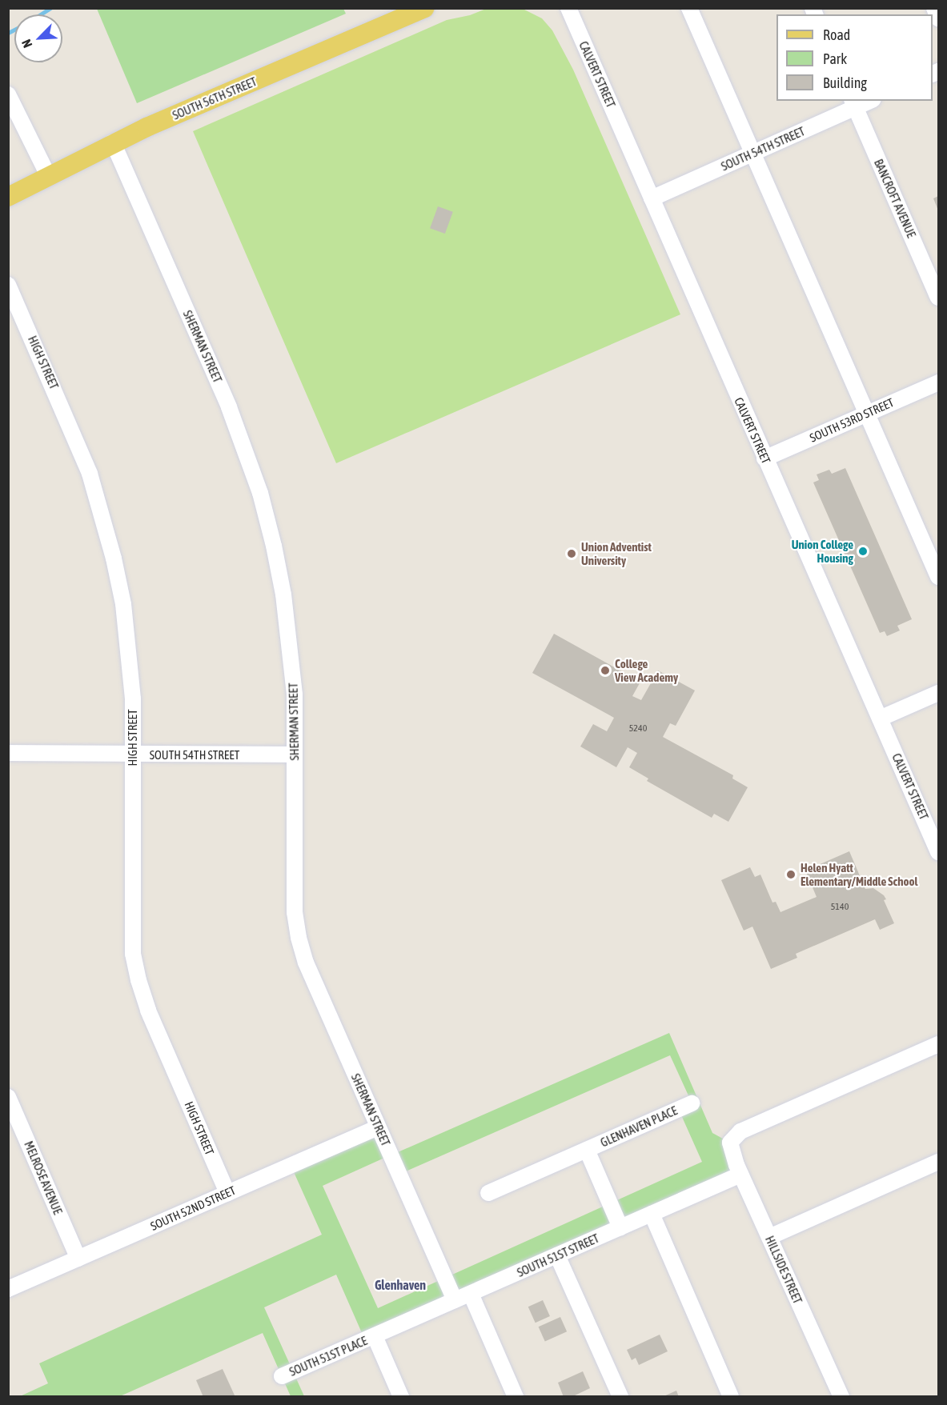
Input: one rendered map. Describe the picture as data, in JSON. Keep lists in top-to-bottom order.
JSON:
{
  "streets": {
    "main road": ["SOUTH 56TH STREET"],
    "street": [
      "CALVERT STREET",
      "SOUTH 54TH STREET",
      "BANCROFT AVENUE",
      "SHERMAN STREET",
      "HIGH STREET",
      "SOUTH 53RD STREET",
      "GLENHAVEN PLACE",
      "MELROSE AVENUE",
      "SOUTH 52ND STREET",
      "SOUTH 51ST STREET",
      "HILLSIDE STREET",
      "SOUTH 51ST PLACE"
    ]
  },
  "crossings": [
    ["CALVERT STREET", "SOUTH 54TH STREET"],
    ["CALVERT STREET", "SOUTH 53RD STREET"],
    ["SOUTH 56TH STREET", "SHERMAN STREET"],
    ["SOUTH 54TH STREET", "BANCROFT AVENUE"],
    ["SOUTH 54TH STREET", "SHERMAN STREET"],
    ["SOUTH 54TH STREET", "HIGH STREET"],
    ["SHERMAN STREET", "SOUTH 52ND STREET"],
    ["SHERMAN STREET", "SOUTH 51ST STREET"],
    ["HIGH STREET", "SOUTH 52ND STREET"],
    ["GLENHAVEN PLACE", "SOUTH 51ST STREET"],
    ["MELROSE AVENUE", "SOUTH 52ND STREET"],
    ["SOUTH 51ST STREET", "HILLSIDE STREET"],
    ["SOUTH 51ST STREET", "SOUTH 51ST PLACE"]
  ],
  "districts": ["Glenhaven"],
  "places": [
    "Union College Housing",
    "Union Adventist University",
    "College View Academy",
    "Helen Hyatt Elementary/Middle School"
  ],
  "house_numbers": ["5240", "5140"],
  "legend": ["Road", "Park", "Building"],
  "north": "bottom left"
}
